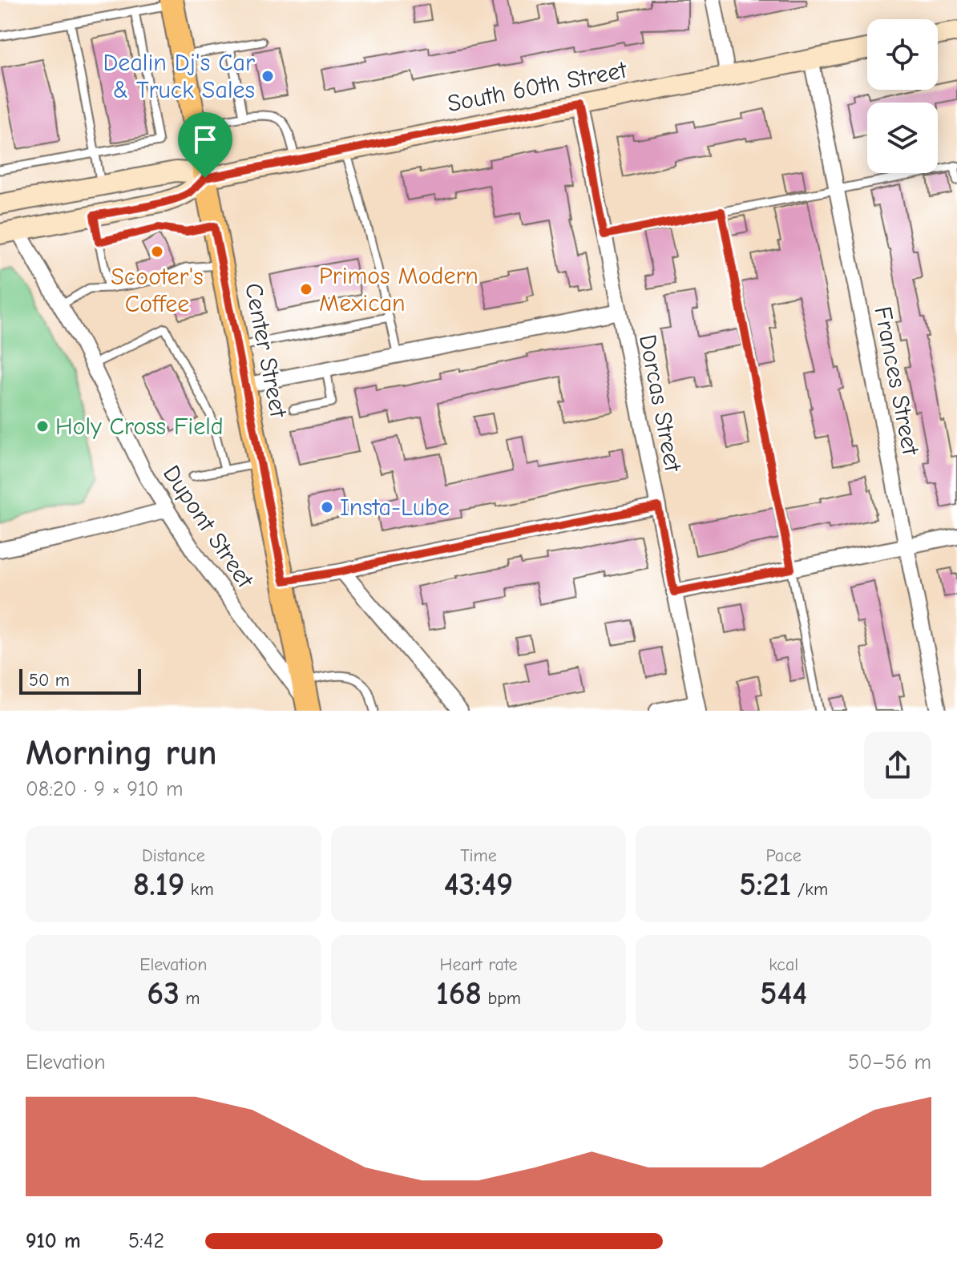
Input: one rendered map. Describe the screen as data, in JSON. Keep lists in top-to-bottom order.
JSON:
{
  "streets": {
    "main road": ["South 60th Street", "Center Street"],
    "street": ["Frances Street", "Dorcas Street", "Dupont Street"]
  },
  "crossings": [
    ["South 60th Street", "Center Street"],
    ["South 60th Street", "Frances Street"],
    ["South 60th Street", "Dorcas Street"],
    ["South 60th Street", "Dupont Street"],
    ["Center Street", "Dupont Street"]
  ],
  "places": [
    "Dealin Dj's Car & Truck Sales",
    "Scooter's Coffee",
    "Primos Modern Mexican",
    "Holy Cross Field",
    "Insta-Lube"
  ],
  "scale_bar": "50 m",
  "page": {
    "scale": "50 m",
    "heading": ["Morning run", "08:20 · 9 × 910 m"],
    "stats": [
      ["Distance", "8.19 km"],
      ["Time", "43:49"],
      ["Pace", "5:21 /km"],
      ["Elevation", "63 m"],
      ["Heart rate", "168 bpm"],
      ["kcal", "544"]
    ],
    "chart": ["Elevation", "50–56 m"],
    "list": [
      {
        "name": "910 m",
        "note": "5:42"
      }
    ]
  }
}
